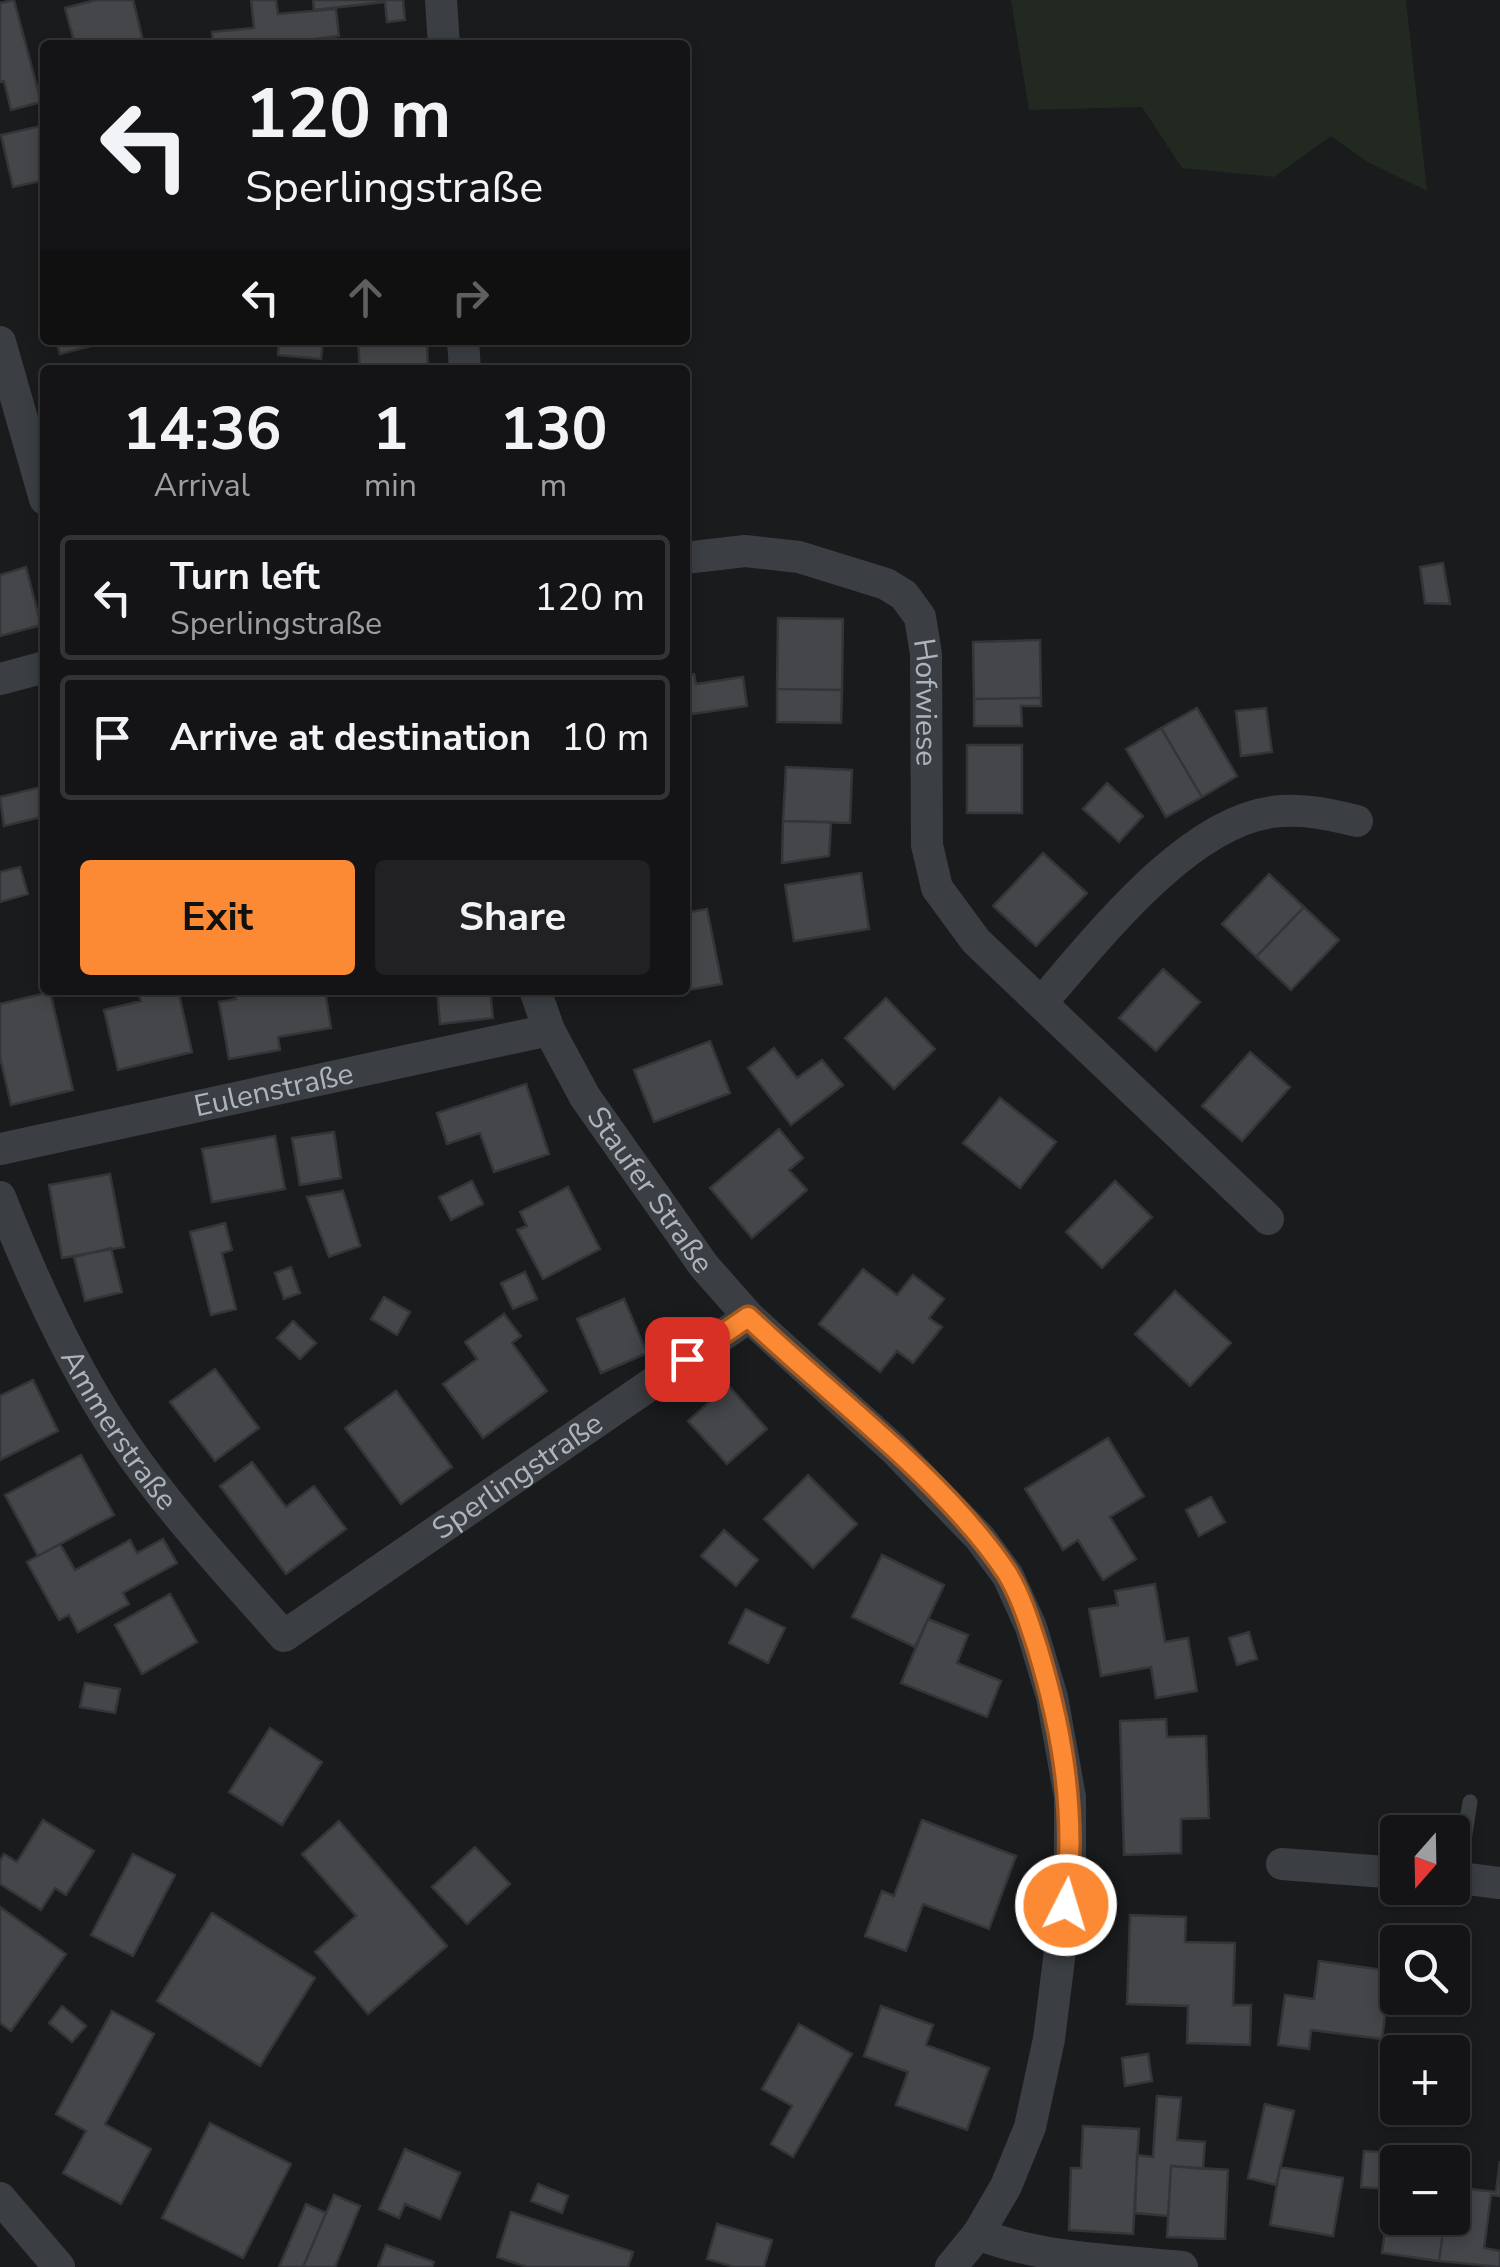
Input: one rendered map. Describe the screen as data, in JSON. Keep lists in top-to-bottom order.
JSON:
{
  "streets": {
    "street": [
      "Hofwiese",
      "Eulenstraße",
      "Staufer Straße",
      "Ammerstraße",
      "Sperlingstraße"
    ]
  },
  "crossings": [
    ["Eulenstraße", "Staufer Straße"],
    ["Staufer Straße", "Sperlingstraße"],
    ["Ammerstraße", "Sperlingstraße"]
  ],
  "north": "bottom",
  "page": {
    "turn": ["120 m", "Sperlingstraße"],
    "eta": [
      "14:36",
      "Arrival",
      "1",
      "min",
      "130",
      "m"
    ],
    "list": [
      {
        "name": "Turn left",
        "note": "Sperlingstraße",
        "value": "120 m"
      },
      {
        "name": "Arrive at destination",
        "value": "10 m"
      }
    ],
    "buttons": ["Exit", "Share"],
    "map_buttons": ["+", "−"]
  }
}
